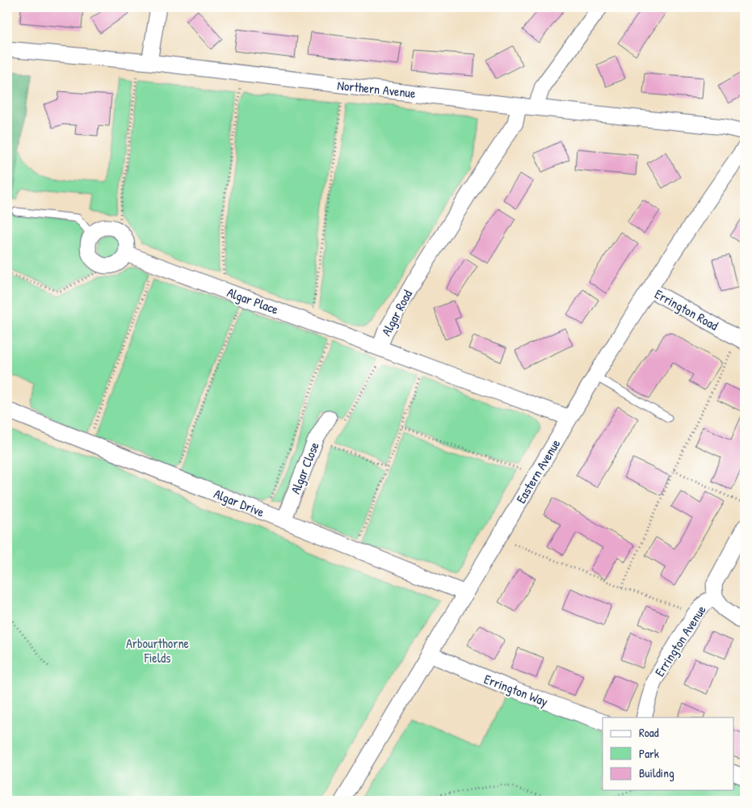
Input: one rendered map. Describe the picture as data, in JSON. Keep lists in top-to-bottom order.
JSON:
{
  "streets": {
    "street": [
      "Northern Avenue",
      "Algar Place",
      "Errington Road",
      "Algar Road",
      "Algar Close",
      "Eastern Avenue",
      "Algar Drive",
      "Errington Avenue",
      "Errington Way"
    ]
  },
  "crossings": [
    ["Northern Avenue", "Algar Road"],
    ["Algar Place", "Algar Road"],
    ["Errington Road", "Eastern Avenue"],
    ["Algar Road", "Eastern Avenue"],
    ["Algar Close", "Algar Drive"],
    ["Eastern Avenue", "Algar Drive"],
    ["Eastern Avenue", "Errington Way"]
  ],
  "parks": ["Arbourthorne Fields"],
  "legend": ["Road", "Park", "Building"]
}
